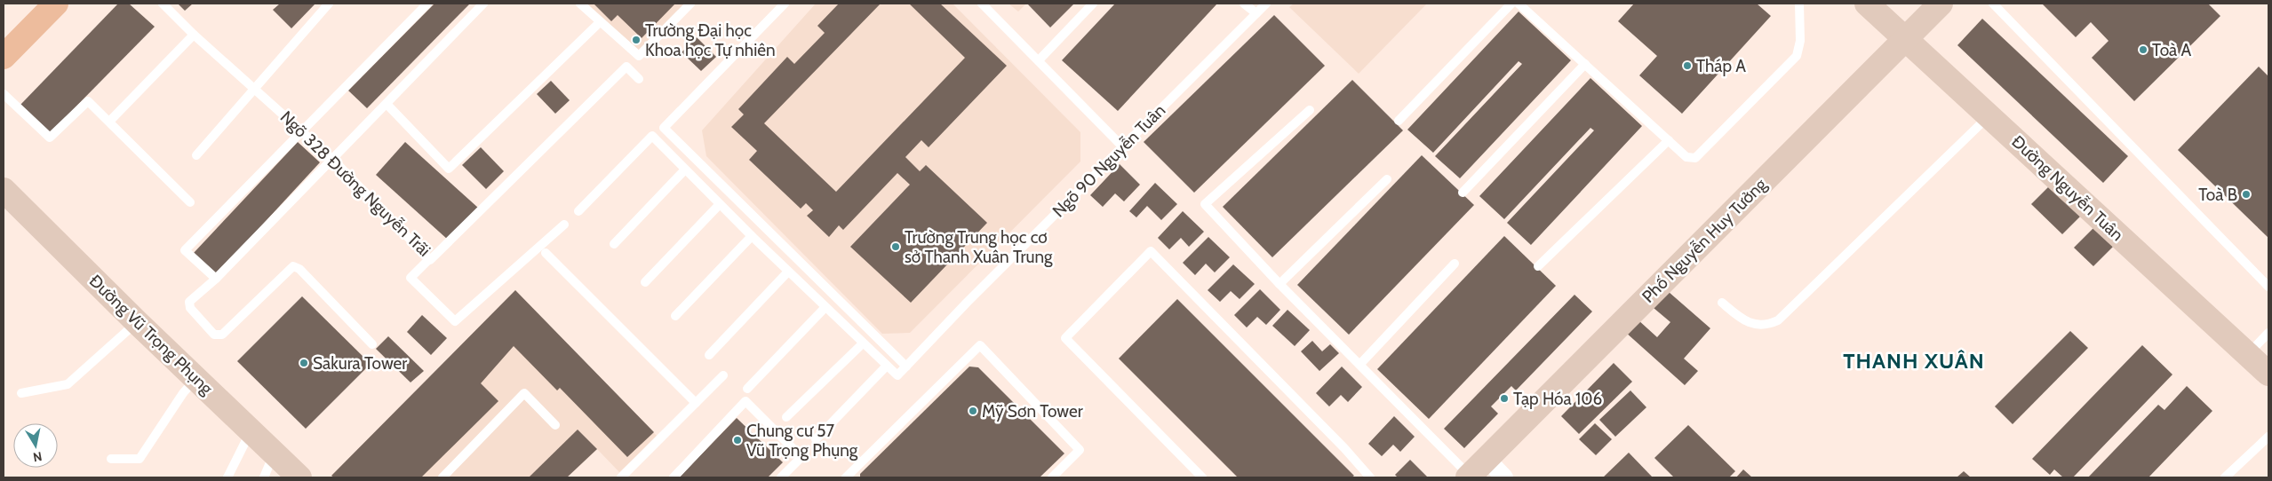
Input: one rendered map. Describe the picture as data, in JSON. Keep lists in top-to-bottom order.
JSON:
{
  "streets": {
    "street": ["Đường Nguyễn Tuân", "Phố Nguyễn Huy Tưởng", "Đường Vũ Trọng Phụng"],
    "lane": ["Ngõ 90 Nguyễn Tuân", "Ngõ 328 Đường Nguyễn Trãi"]
  },
  "crossings": [
    ["Đường Nguyễn Tuân", "Phố Nguyễn Huy Tưởng"]
  ],
  "districts": ["THANH XUÂN"],
  "places": [
    "Trường Đại học Khoa học Tự nhiên",
    "Toà A",
    "Tháp A",
    "Toà B",
    "Trường Trung học cơ sở Thanh Xuân Trung",
    "Sakura Tower",
    "Tạp Hóa 106",
    "Mỹ Sơn Tower",
    "Chung cư 57 Vũ Trọng Phụng"
  ],
  "north": "bottom"
}
